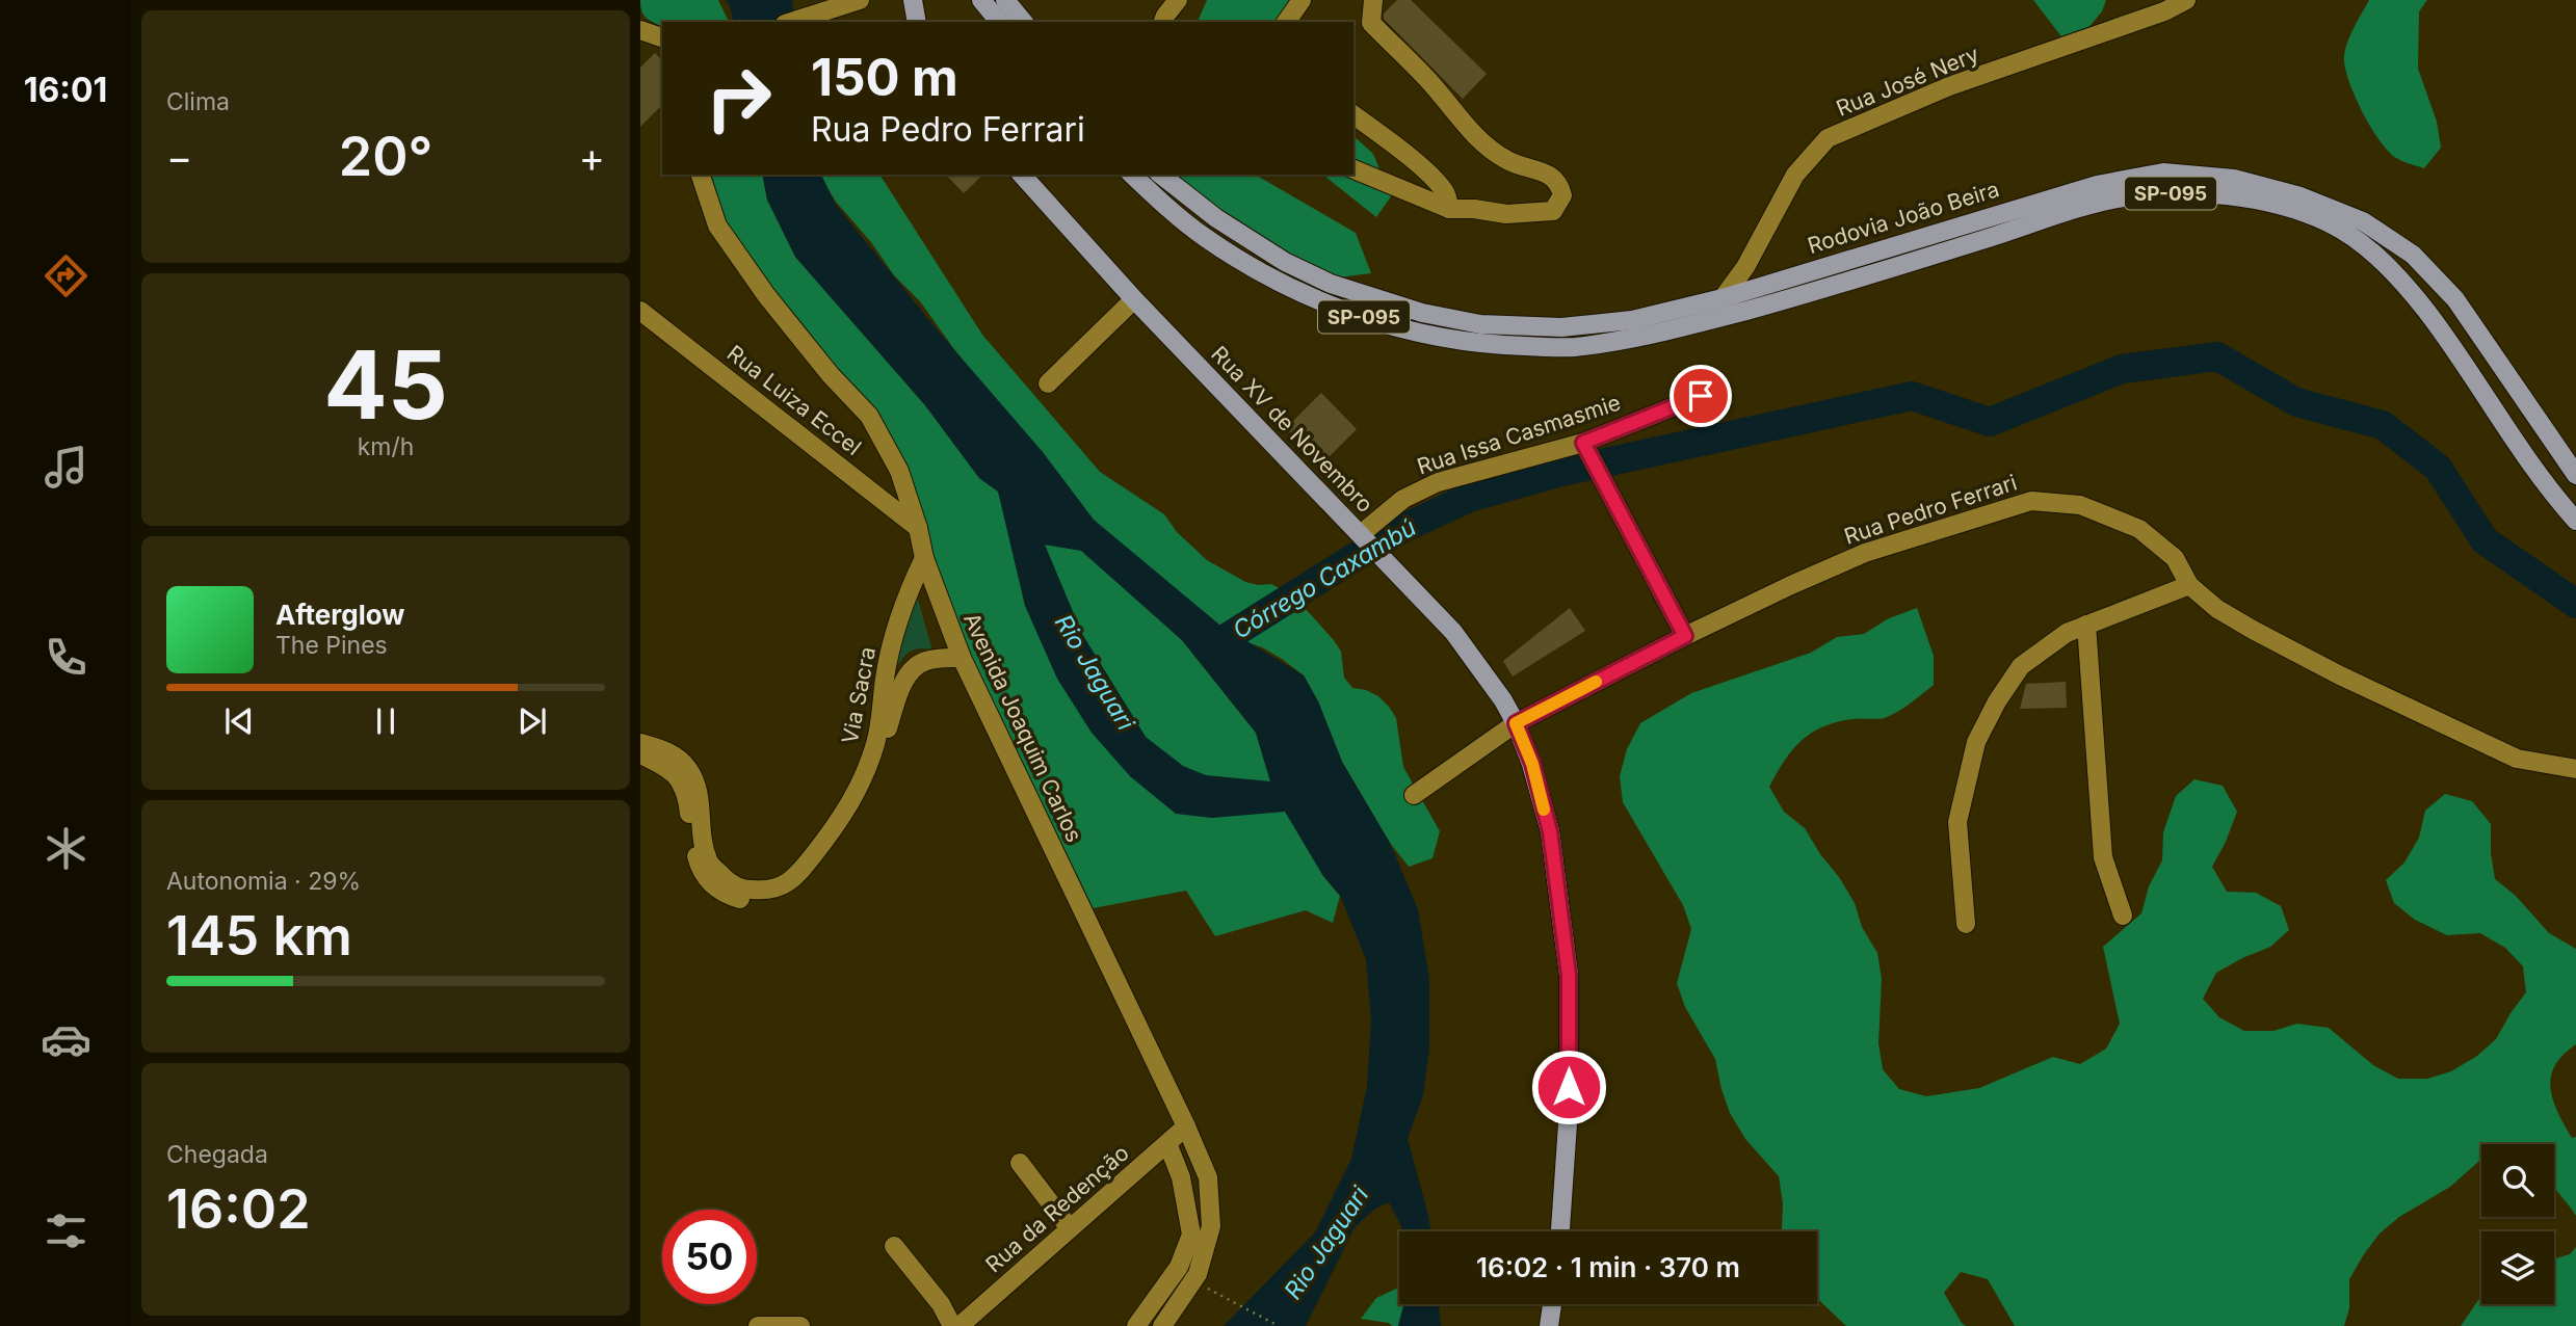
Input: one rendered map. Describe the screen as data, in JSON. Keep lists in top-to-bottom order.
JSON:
{
  "streets": {
    "main road": ["SP-095", "Rodovia João Beira", "Rua XV de Novembro"],
    "street": [
      "Rua José Nery",
      "Rua Luiza Eccel",
      "Rua Issa Casmasmie",
      "Rua Pedro Ferrari",
      "Via Sacra",
      "Avenida Joaquim Carlos",
      "Rua da Redenção"
    ]
  },
  "crossings": [
    ["Rua José Nery", "Rodovia João Beira"],
    ["Rua Luiza Eccel", "Avenida Joaquim Carlos"],
    ["Rua XV de Novembro", "Rua Issa Casmasmie"],
    ["Rua XV de Novembro", "Rua Pedro Ferrari"],
    ["Via Sacra", "Avenida Joaquim Carlos"],
    ["Avenida Joaquim Carlos", "Rua da Redenção"]
  ],
  "water": ["Córrego Caxambú", "Rio Jaguari"],
  "page": {
    "tabs": "16:01",
    "tile": [
      "Clima",
      ["45", "km/h"],
      ["Autonomia · 29%", "145 km"],
      ["Chegada", "16:02"]
    ],
    "turn": ["150 m", "Rua Pedro Ferrari"],
    "heat": ["−", "20°", "+"],
    "song": ["Afterglow", "The Pines"],
    "limit": "50",
    "trip": "16:02 · 1 min · 370 m"
  }
}
